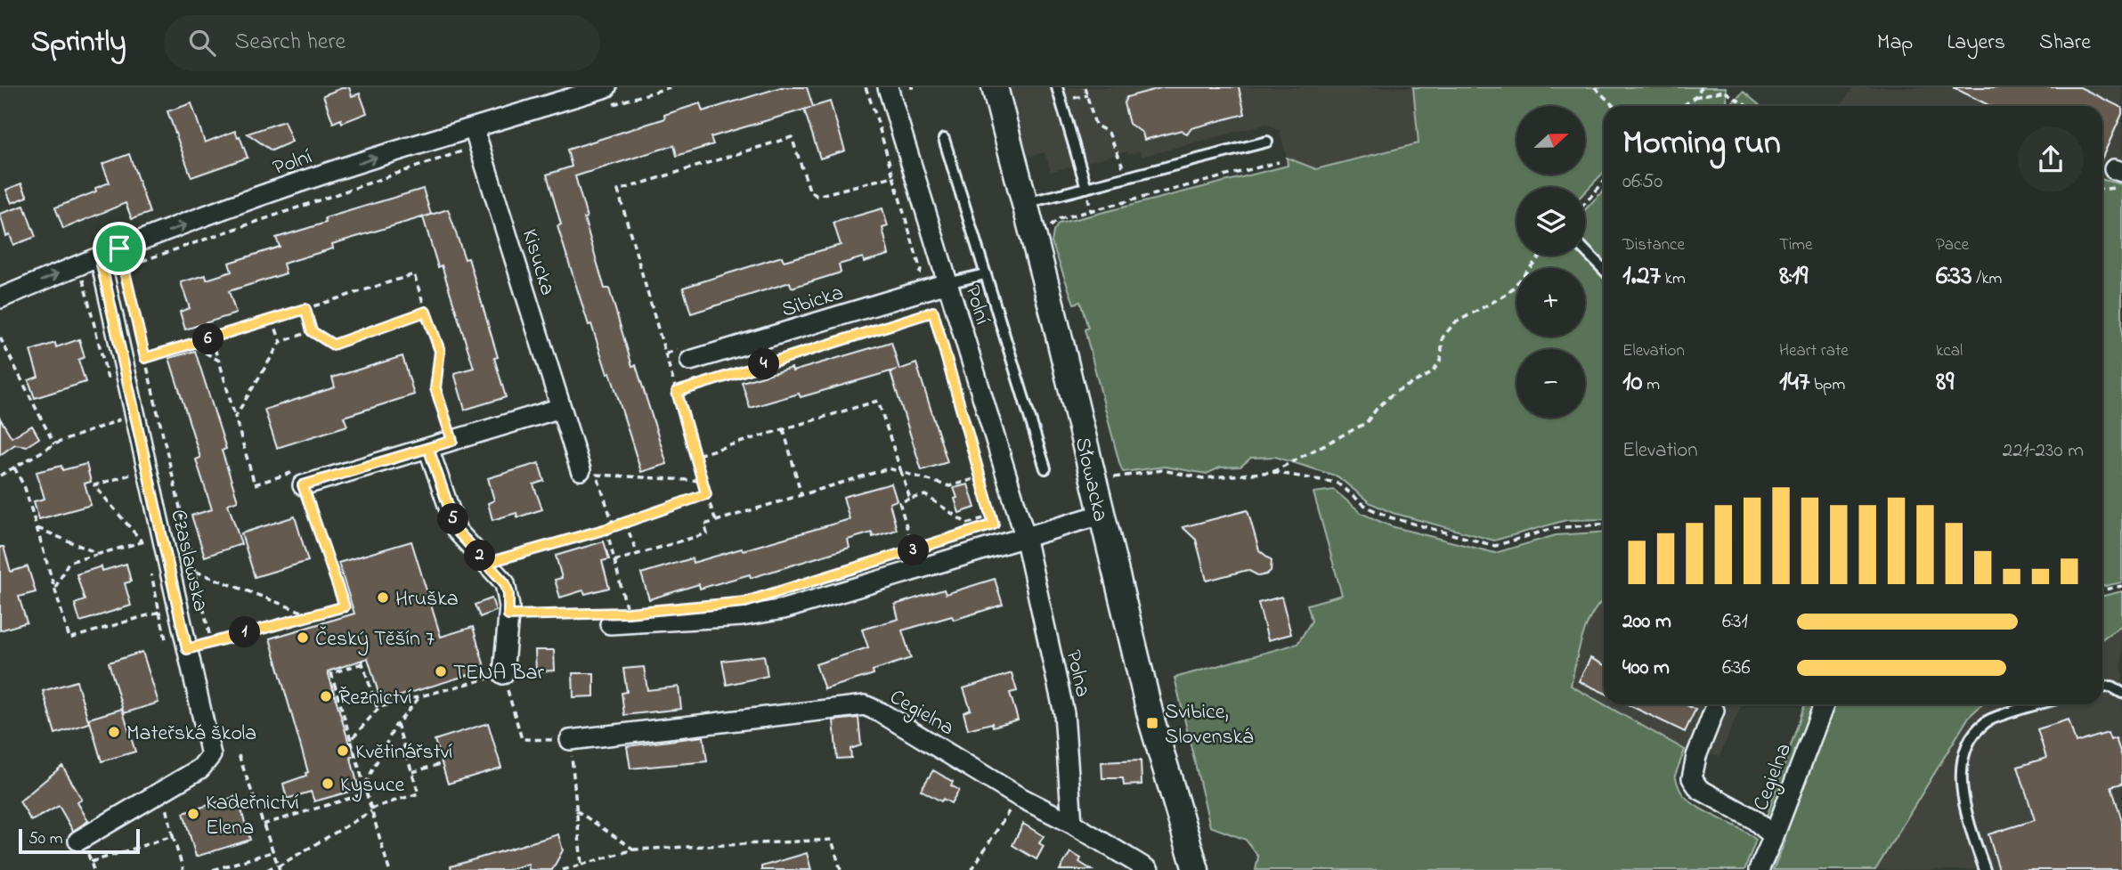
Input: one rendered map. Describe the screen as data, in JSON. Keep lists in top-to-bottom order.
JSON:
{
  "streets": {
    "street": [
      "Polní",
      "Kisucka",
      "Sibicka",
      "Słowacka",
      "Czaslawska",
      "Polna",
      "Cegielna"
    ]
  },
  "crossings": [
    ["Polní", "Kisucka"],
    ["Polní", "Sibicka"],
    ["Polní", "Czaslawska"],
    ["Polní", "Polna"],
    ["Polna", "Cegielna"]
  ],
  "one_way": ["Polní"],
  "places": {
    "other": [
      "Hruška",
      "Český Těšín 7",
      "TENA Bar",
      "Řeznictví",
      "Mateřská škola",
      "Květinářství",
      "Kysuce",
      "Kadeřnictví Elena"
    ],
    "transit": ["Svibice, Slovenská"]
  },
  "scale_bar": "50 m",
  "north": "right",
  "page": {
    "header": "Sprintly",
    "search": "Search here",
    "nav": ["Map", "Layers", "Share"],
    "map_buttons": ["+", "−"],
    "heading": ["Morning run", "06:50"],
    "stats": [
      ["Distance", "1.27 km"],
      ["Time", "8:19"],
      ["Pace", "6:33 /km"],
      ["Elevation", "10 m"],
      ["Heart rate", "147 bpm"],
      ["kcal", "89"]
    ],
    "pins": [
      "6",
      "4",
      "5",
      "3",
      "2",
      "1"
    ],
    "chart": ["Elevation", "221–230 m"],
    "list": [
      {
        "name": "200 m",
        "note": "6:31"
      },
      {
        "name": "400 m",
        "note": "6:36"
      }
    ],
    "scale": "50 m"
  }
}
